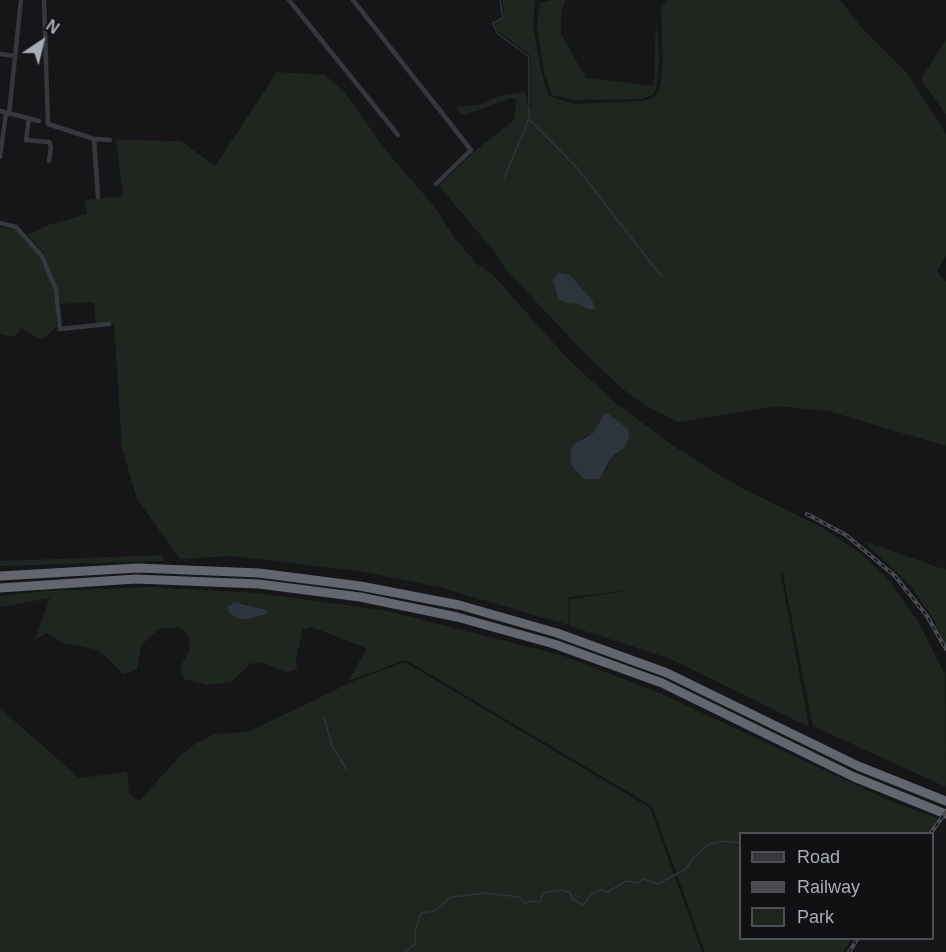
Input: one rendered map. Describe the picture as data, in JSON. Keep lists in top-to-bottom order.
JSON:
{
  "legend": ["Road", "Railway", "Park"],
  "north": "top right"
}
